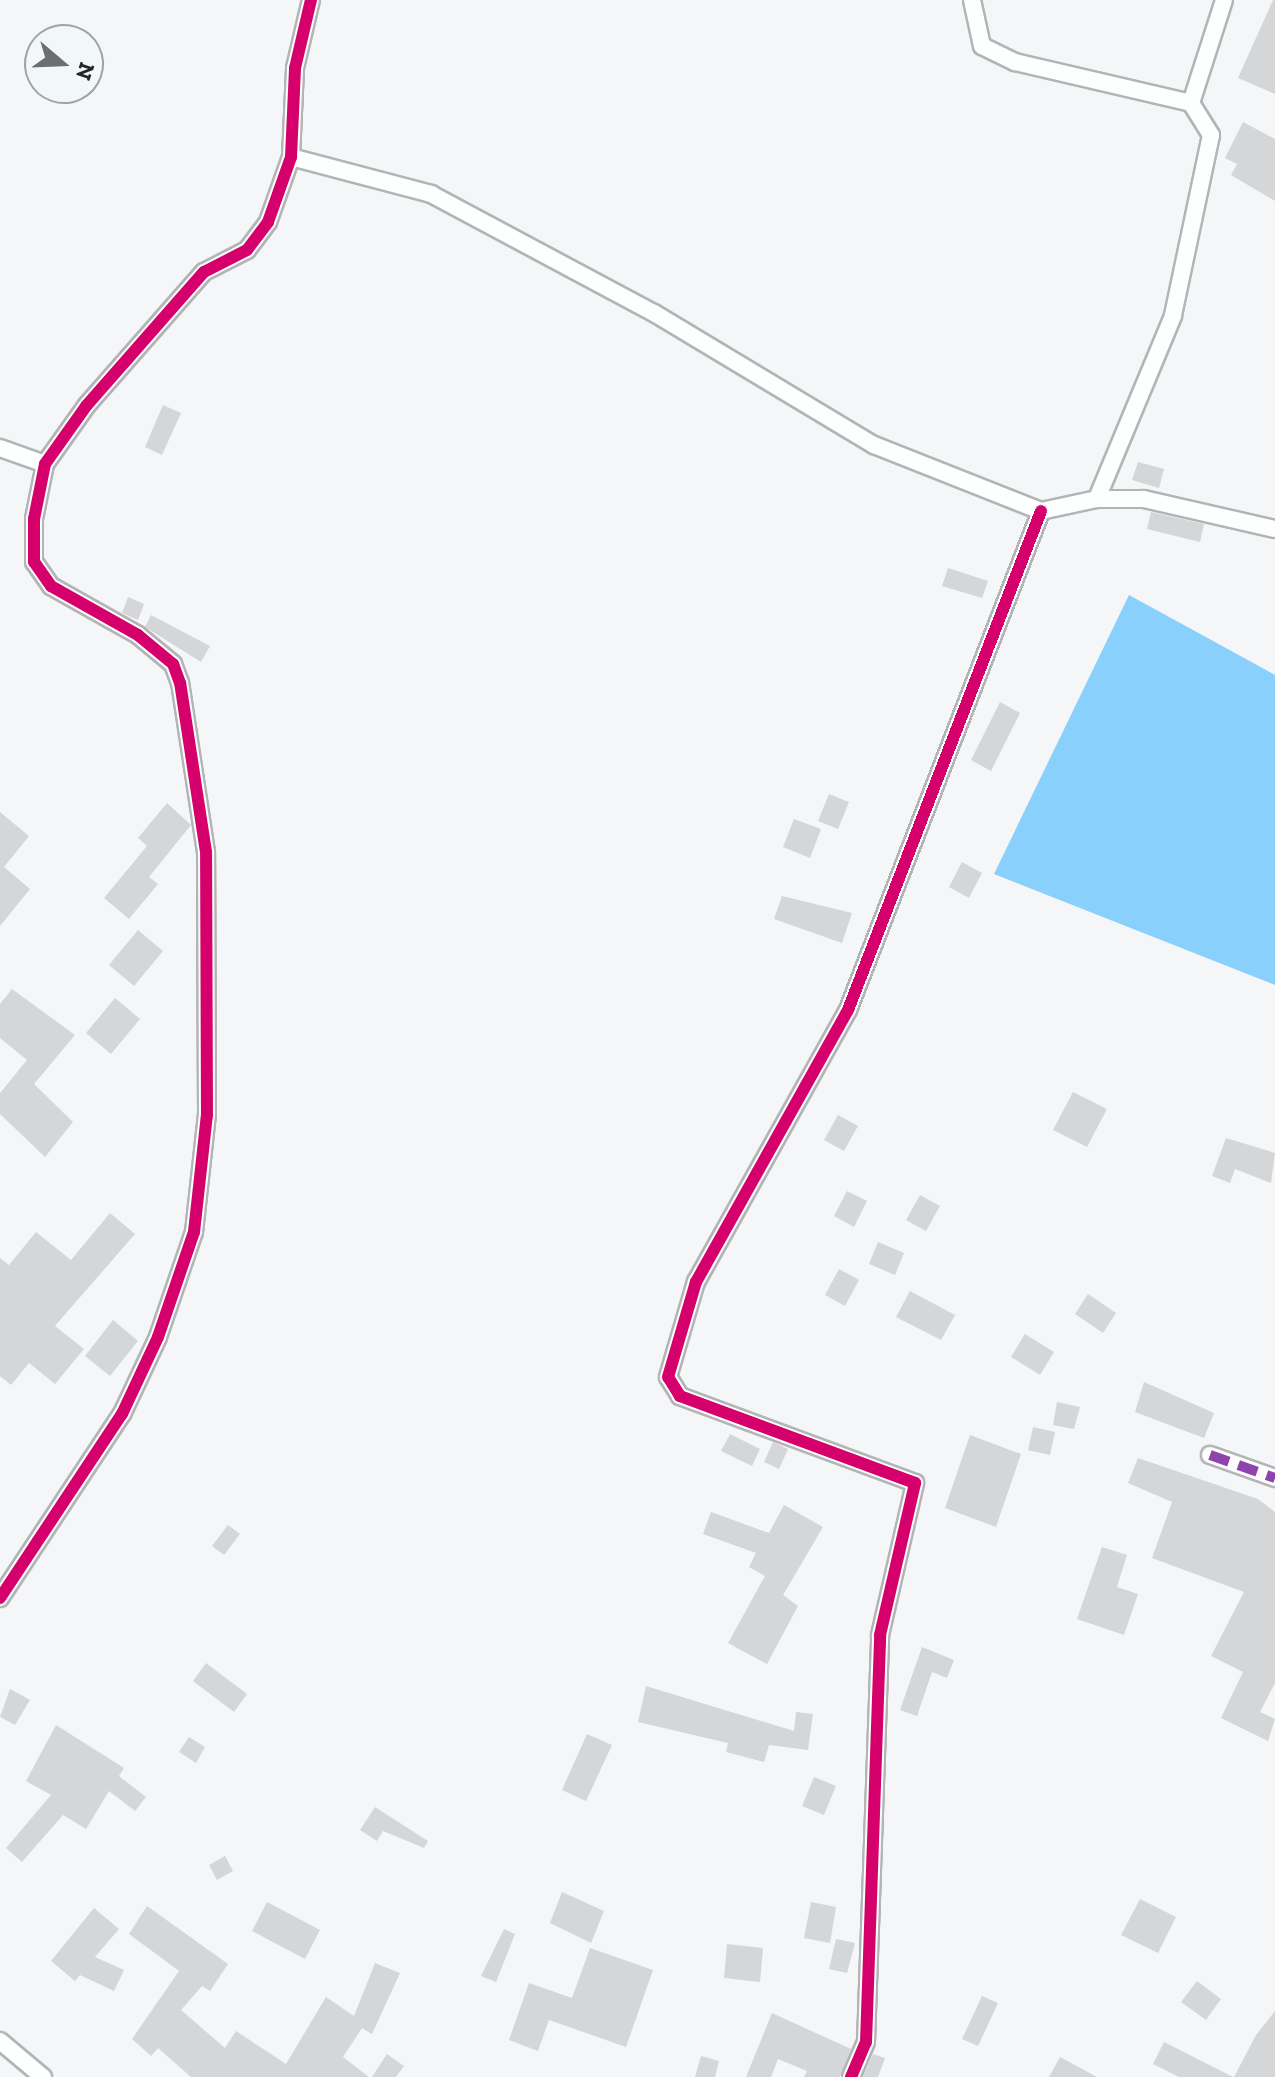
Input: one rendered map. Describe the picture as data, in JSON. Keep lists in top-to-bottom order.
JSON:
{
  "north": "right"
}
